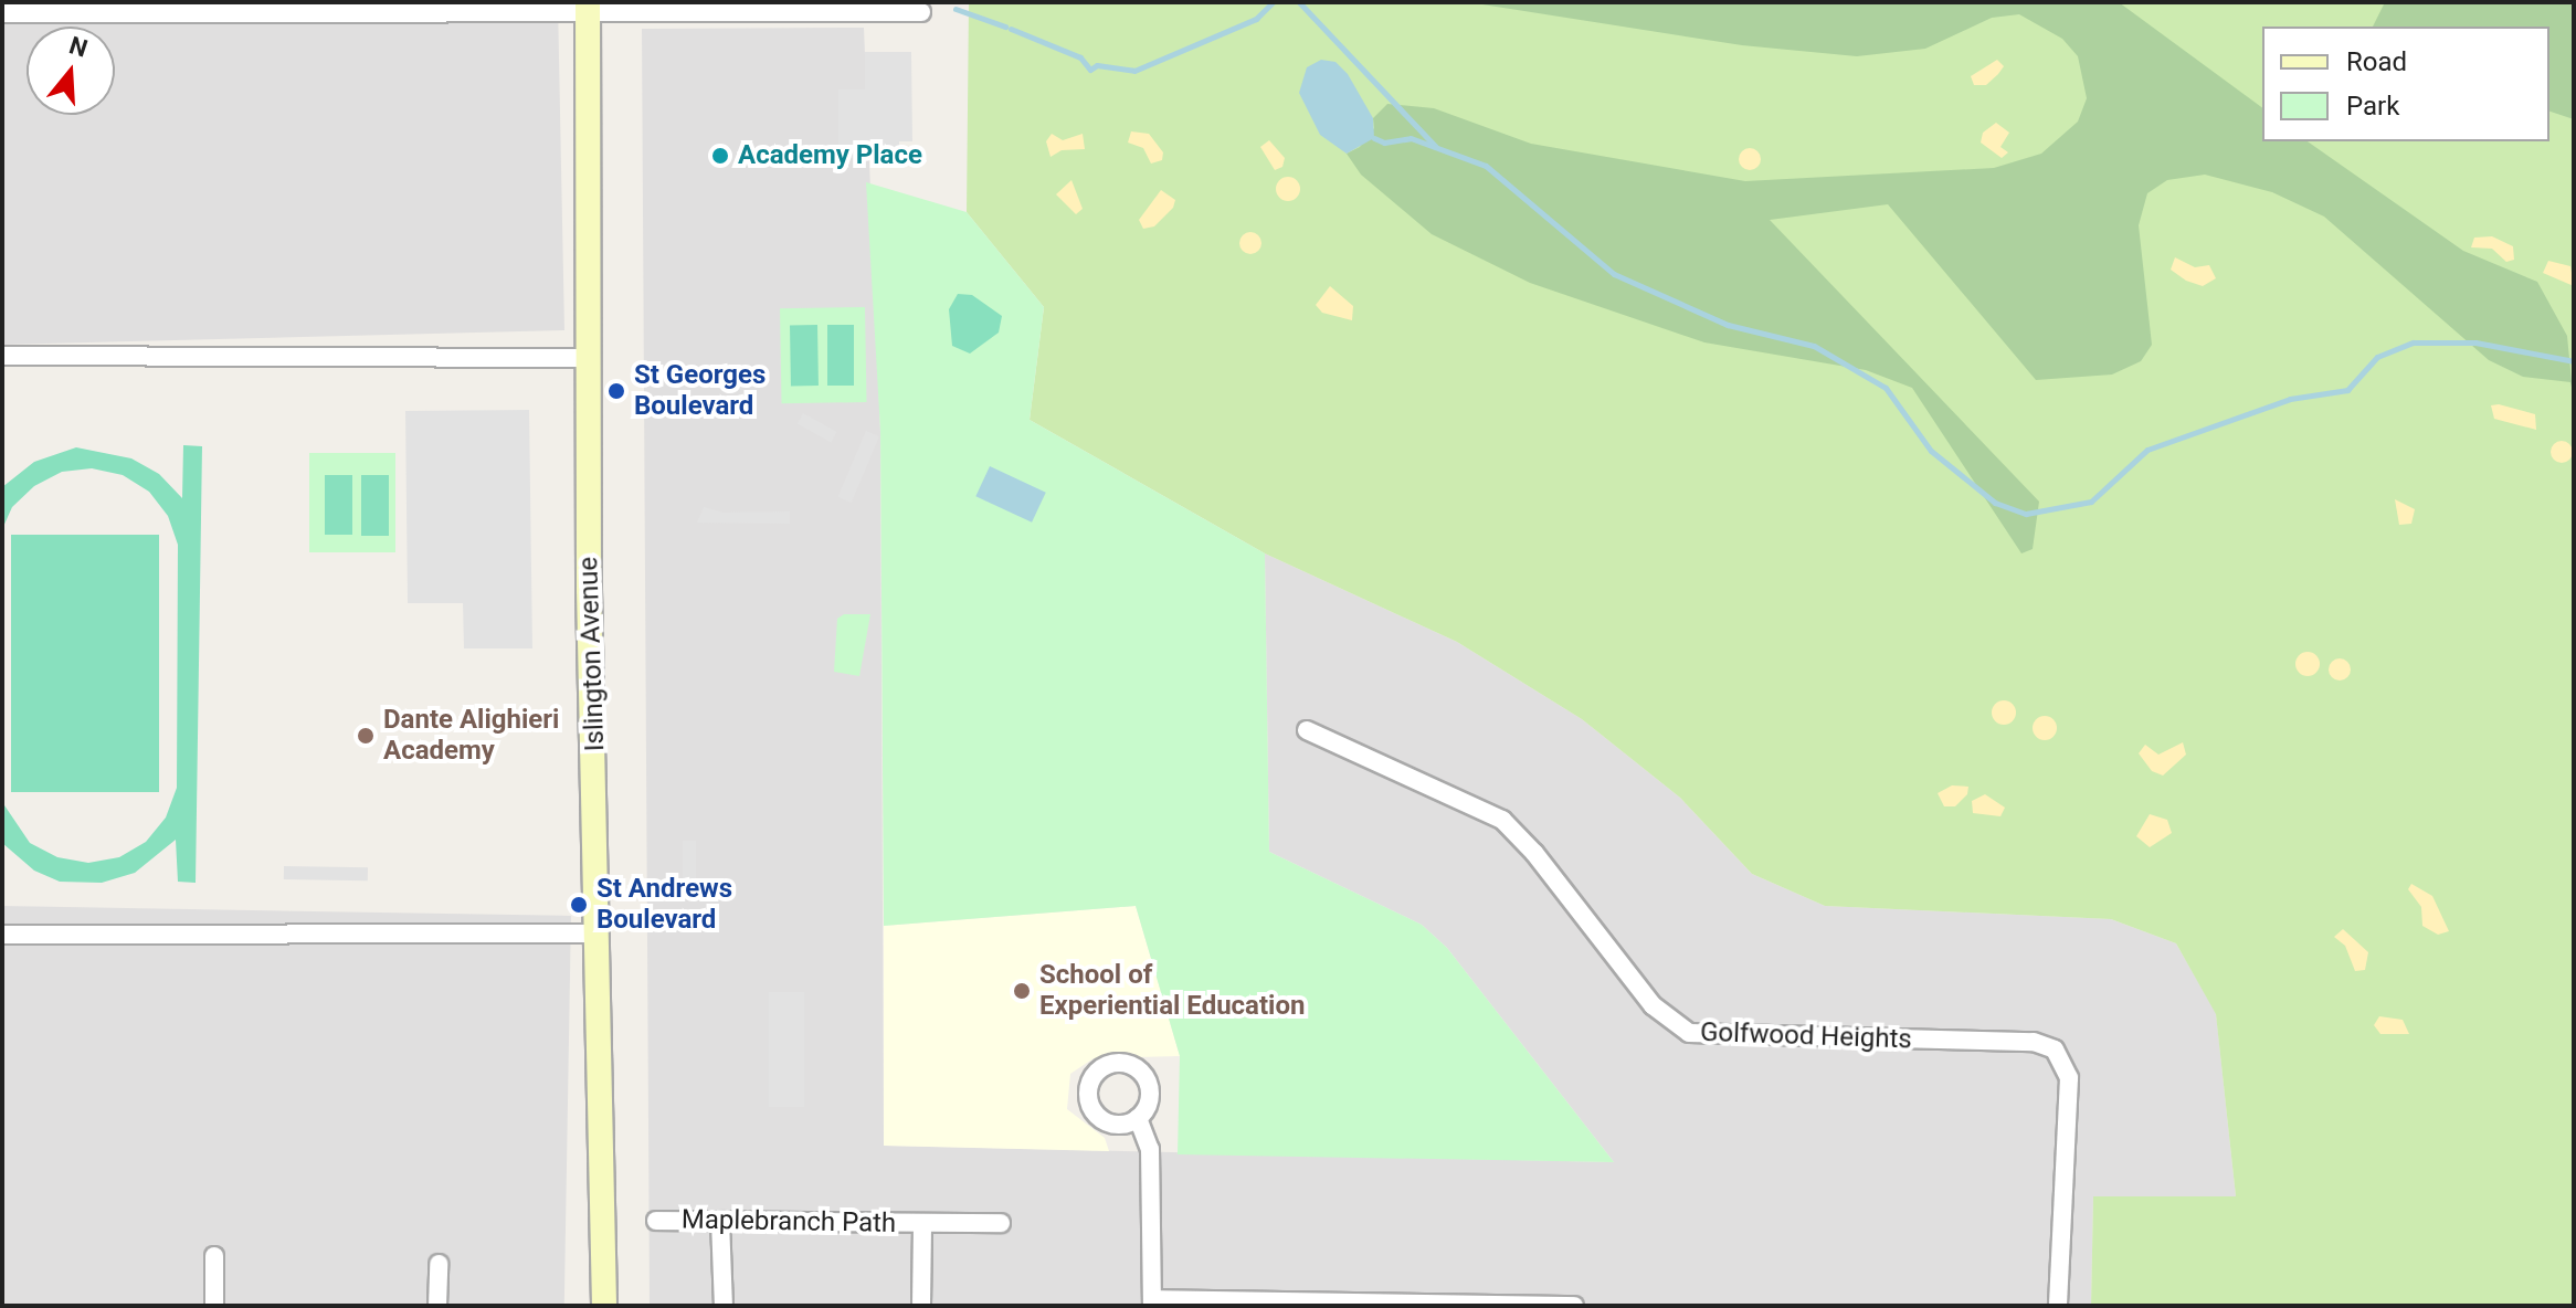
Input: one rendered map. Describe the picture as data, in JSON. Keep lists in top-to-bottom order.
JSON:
{
  "streets": {
    "main road": ["Islington Avenue"],
    "street": ["Golfwood Heights", "Maplebranch Path"]
  },
  "places": [
    "Academy Place",
    "St Georges Boulevard",
    "Dante Alighieri Academy",
    "St Andrews Boulevard",
    "School of Experiential Education"
  ],
  "legend": ["Road", "Park"],
  "north": "top"
}
